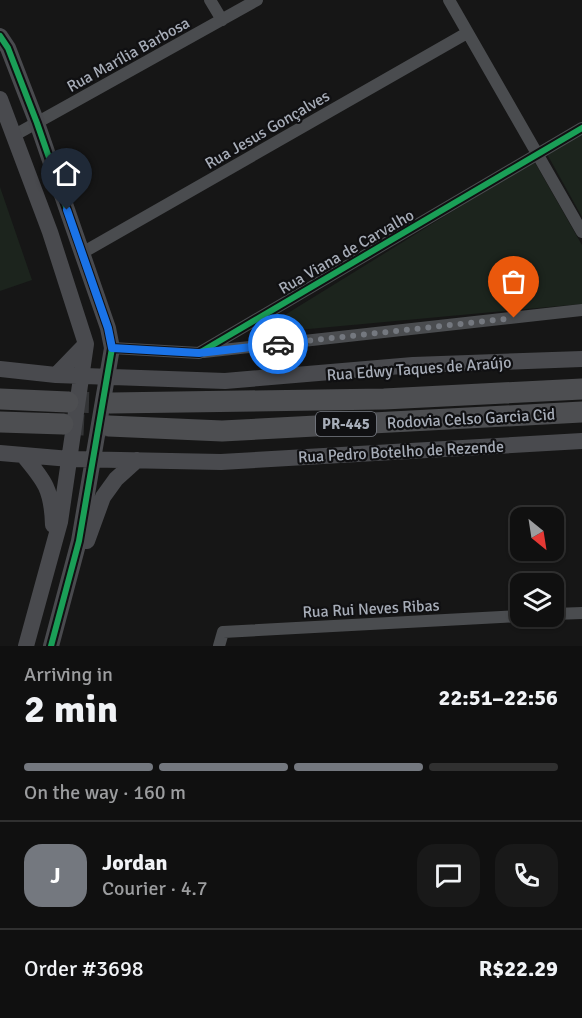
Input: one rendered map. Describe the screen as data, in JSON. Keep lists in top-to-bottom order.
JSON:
{
  "streets": {
    "highway": ["Rodovia Celso Garcia Cid", "PR-445"],
    "main road": ["Rua Edwy Taques de Araújo", "Rua Pedro Botelho de Rezende"],
    "street": [
      "Rua Marília Barbosa",
      "Rua Jesus Gonçalves",
      "Rua Viana de Carvalho",
      "Rua Rui Neves Ribas"
    ]
  },
  "north": "bottom right",
  "page": {
    "heading": ["2 min", "Arriving in", "22:51–22:56"],
    "panel": [
      "Jordan",
      "Courier · 4.7",
      "Order #3698",
      "R$22.29"
    ],
    "bar": "On the way · 160 m",
    "round": "J"
  }
}
